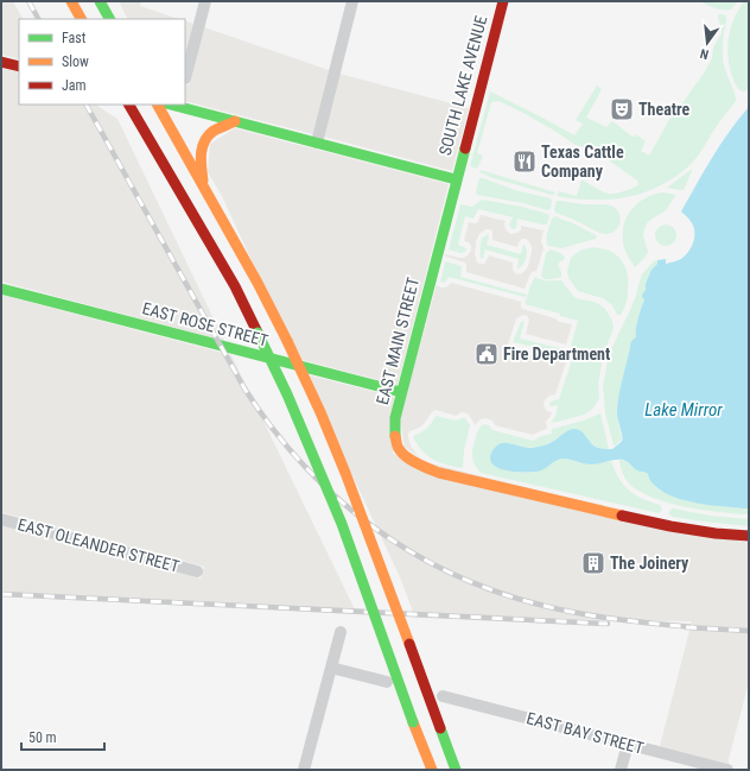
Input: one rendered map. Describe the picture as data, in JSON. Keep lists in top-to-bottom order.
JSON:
{
  "streets": {
    "main road": ["SOUTH LAKE AVENUE", "EAST ROSE STREET", "EAST MAIN STREET"],
    "street": ["EAST OLEANDER STREET", "EAST BAY STREET"]
  },
  "crossings": [
    ["SOUTH LAKE AVENUE", "EAST MAIN STREET"],
    ["EAST ROSE STREET", "EAST MAIN STREET"]
  ],
  "water": ["Lake Mirror"],
  "places": {
    "theatre": ["Theatre"],
    "restaurant": ["Texas Cattle Company"],
    "public building": ["Fire Department"],
    "building": ["The Joinery"]
  },
  "legend": ["Fast", "Slow", "Jam"],
  "scale_bar": "50 m",
  "north": "bottom"
}
